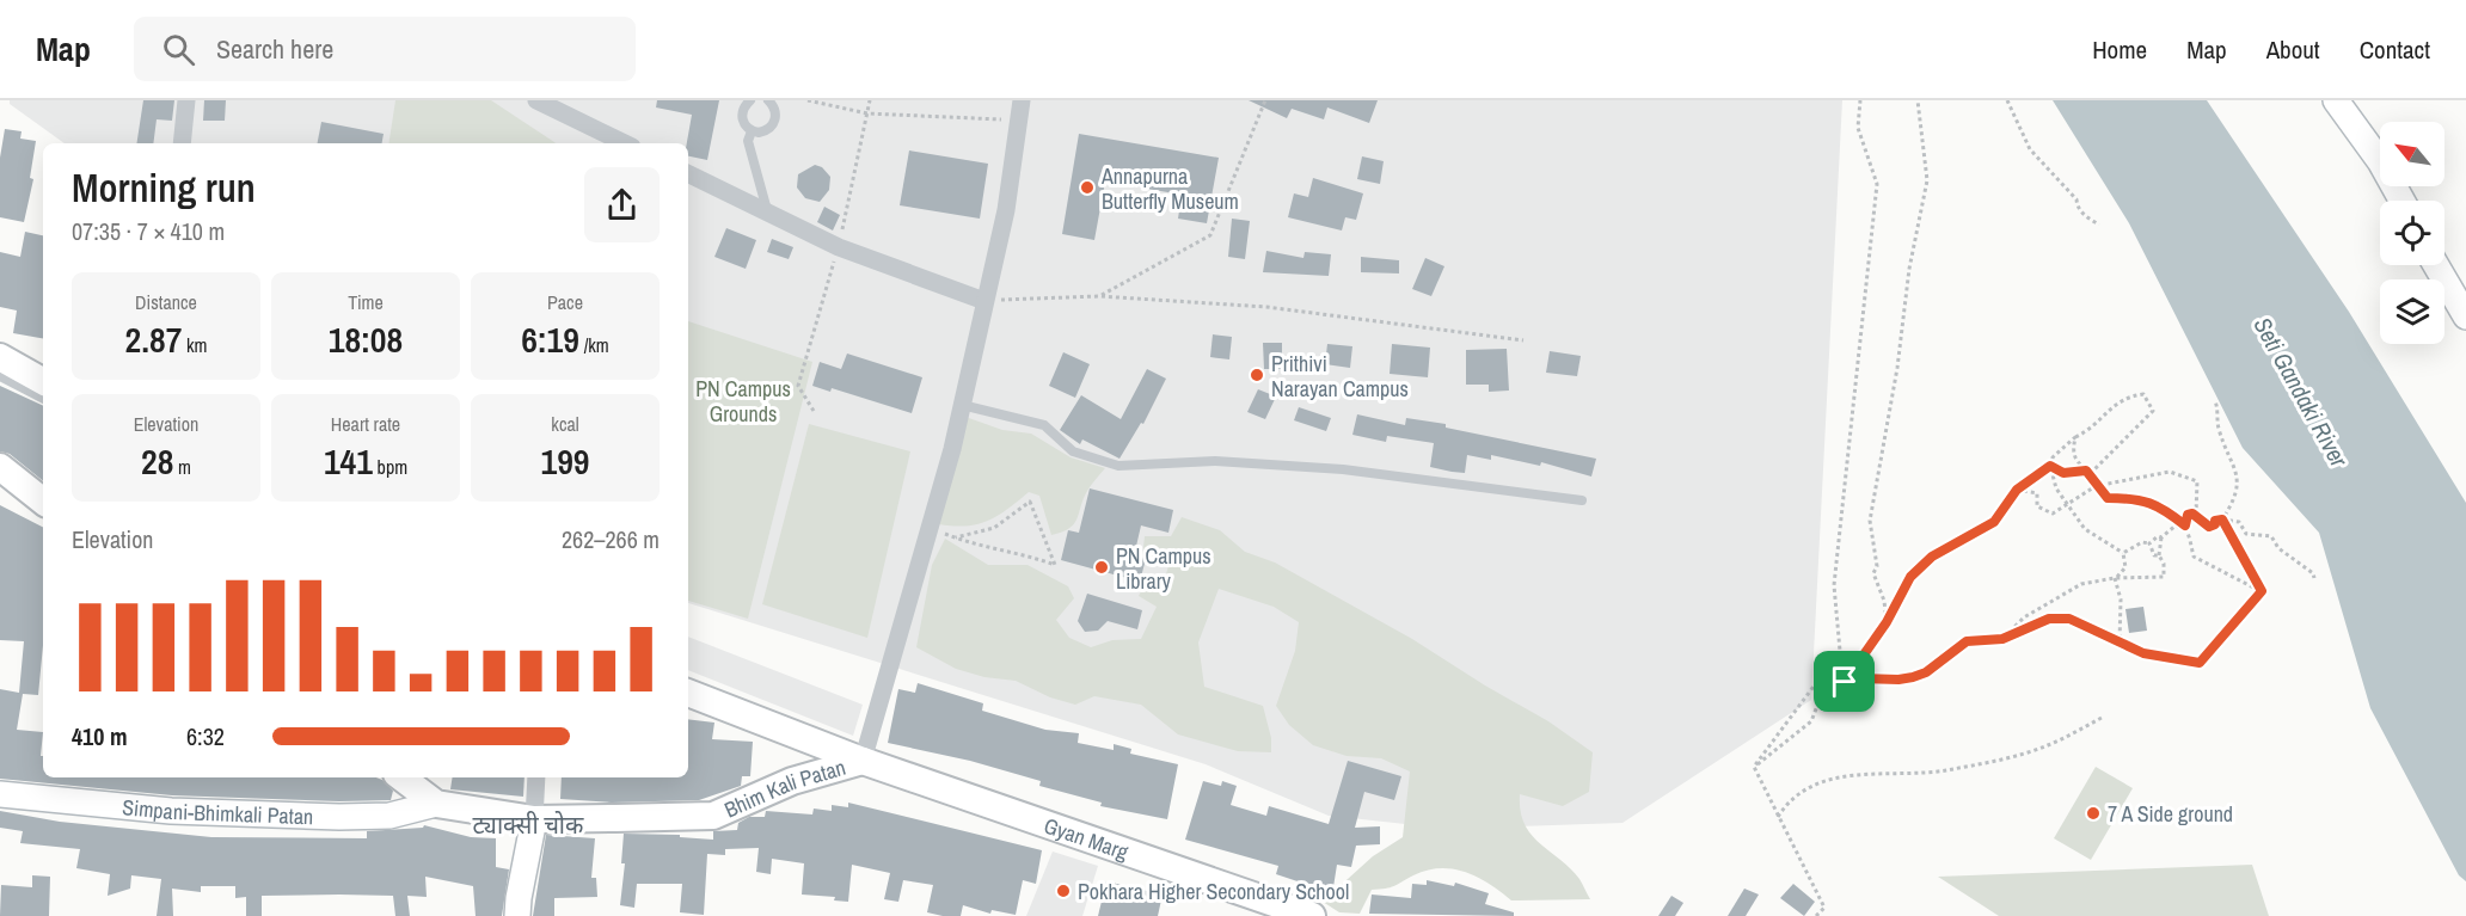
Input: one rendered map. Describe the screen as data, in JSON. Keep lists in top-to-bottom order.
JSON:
{
  "streets": {
    "main road": ["Bhim Kali Patan", "Simpani-Bhimkali Patan", "Gyan Marg"]
  },
  "crossings": [
    ["Bhim Kali Patan", "Simpani-Bhimkali Patan"],
    ["Bhim Kali Patan", "Gyan Marg"]
  ],
  "districts": ["ट्याक्सी चोक"],
  "water": ["Seti Gandaki River"],
  "parks": ["PN Campus Grounds"],
  "places": [
    "Annapurna Butterfly Museum",
    "Prithivi Narayan Campus",
    "PN Campus Library",
    "7 A Side ground",
    "Pokhara Higher Secondary School"
  ],
  "north": "top left",
  "page": {
    "header": "Map",
    "search": "Search here",
    "nav": [
      "Home",
      "Map",
      "About",
      "Contact"
    ],
    "heading": ["Morning run", "07:35 · 7 × 410 m"],
    "stats": [
      ["Distance", "2.87 km"],
      ["Time", "18:08"],
      ["Pace", "6:19 /km"],
      ["Elevation", "28 m"],
      ["Heart rate", "141 bpm"],
      ["kcal", "199"]
    ],
    "chart": ["Elevation", "262–266 m"],
    "list": [
      {
        "name": "410 m",
        "note": "6:32"
      }
    ]
  }
}
